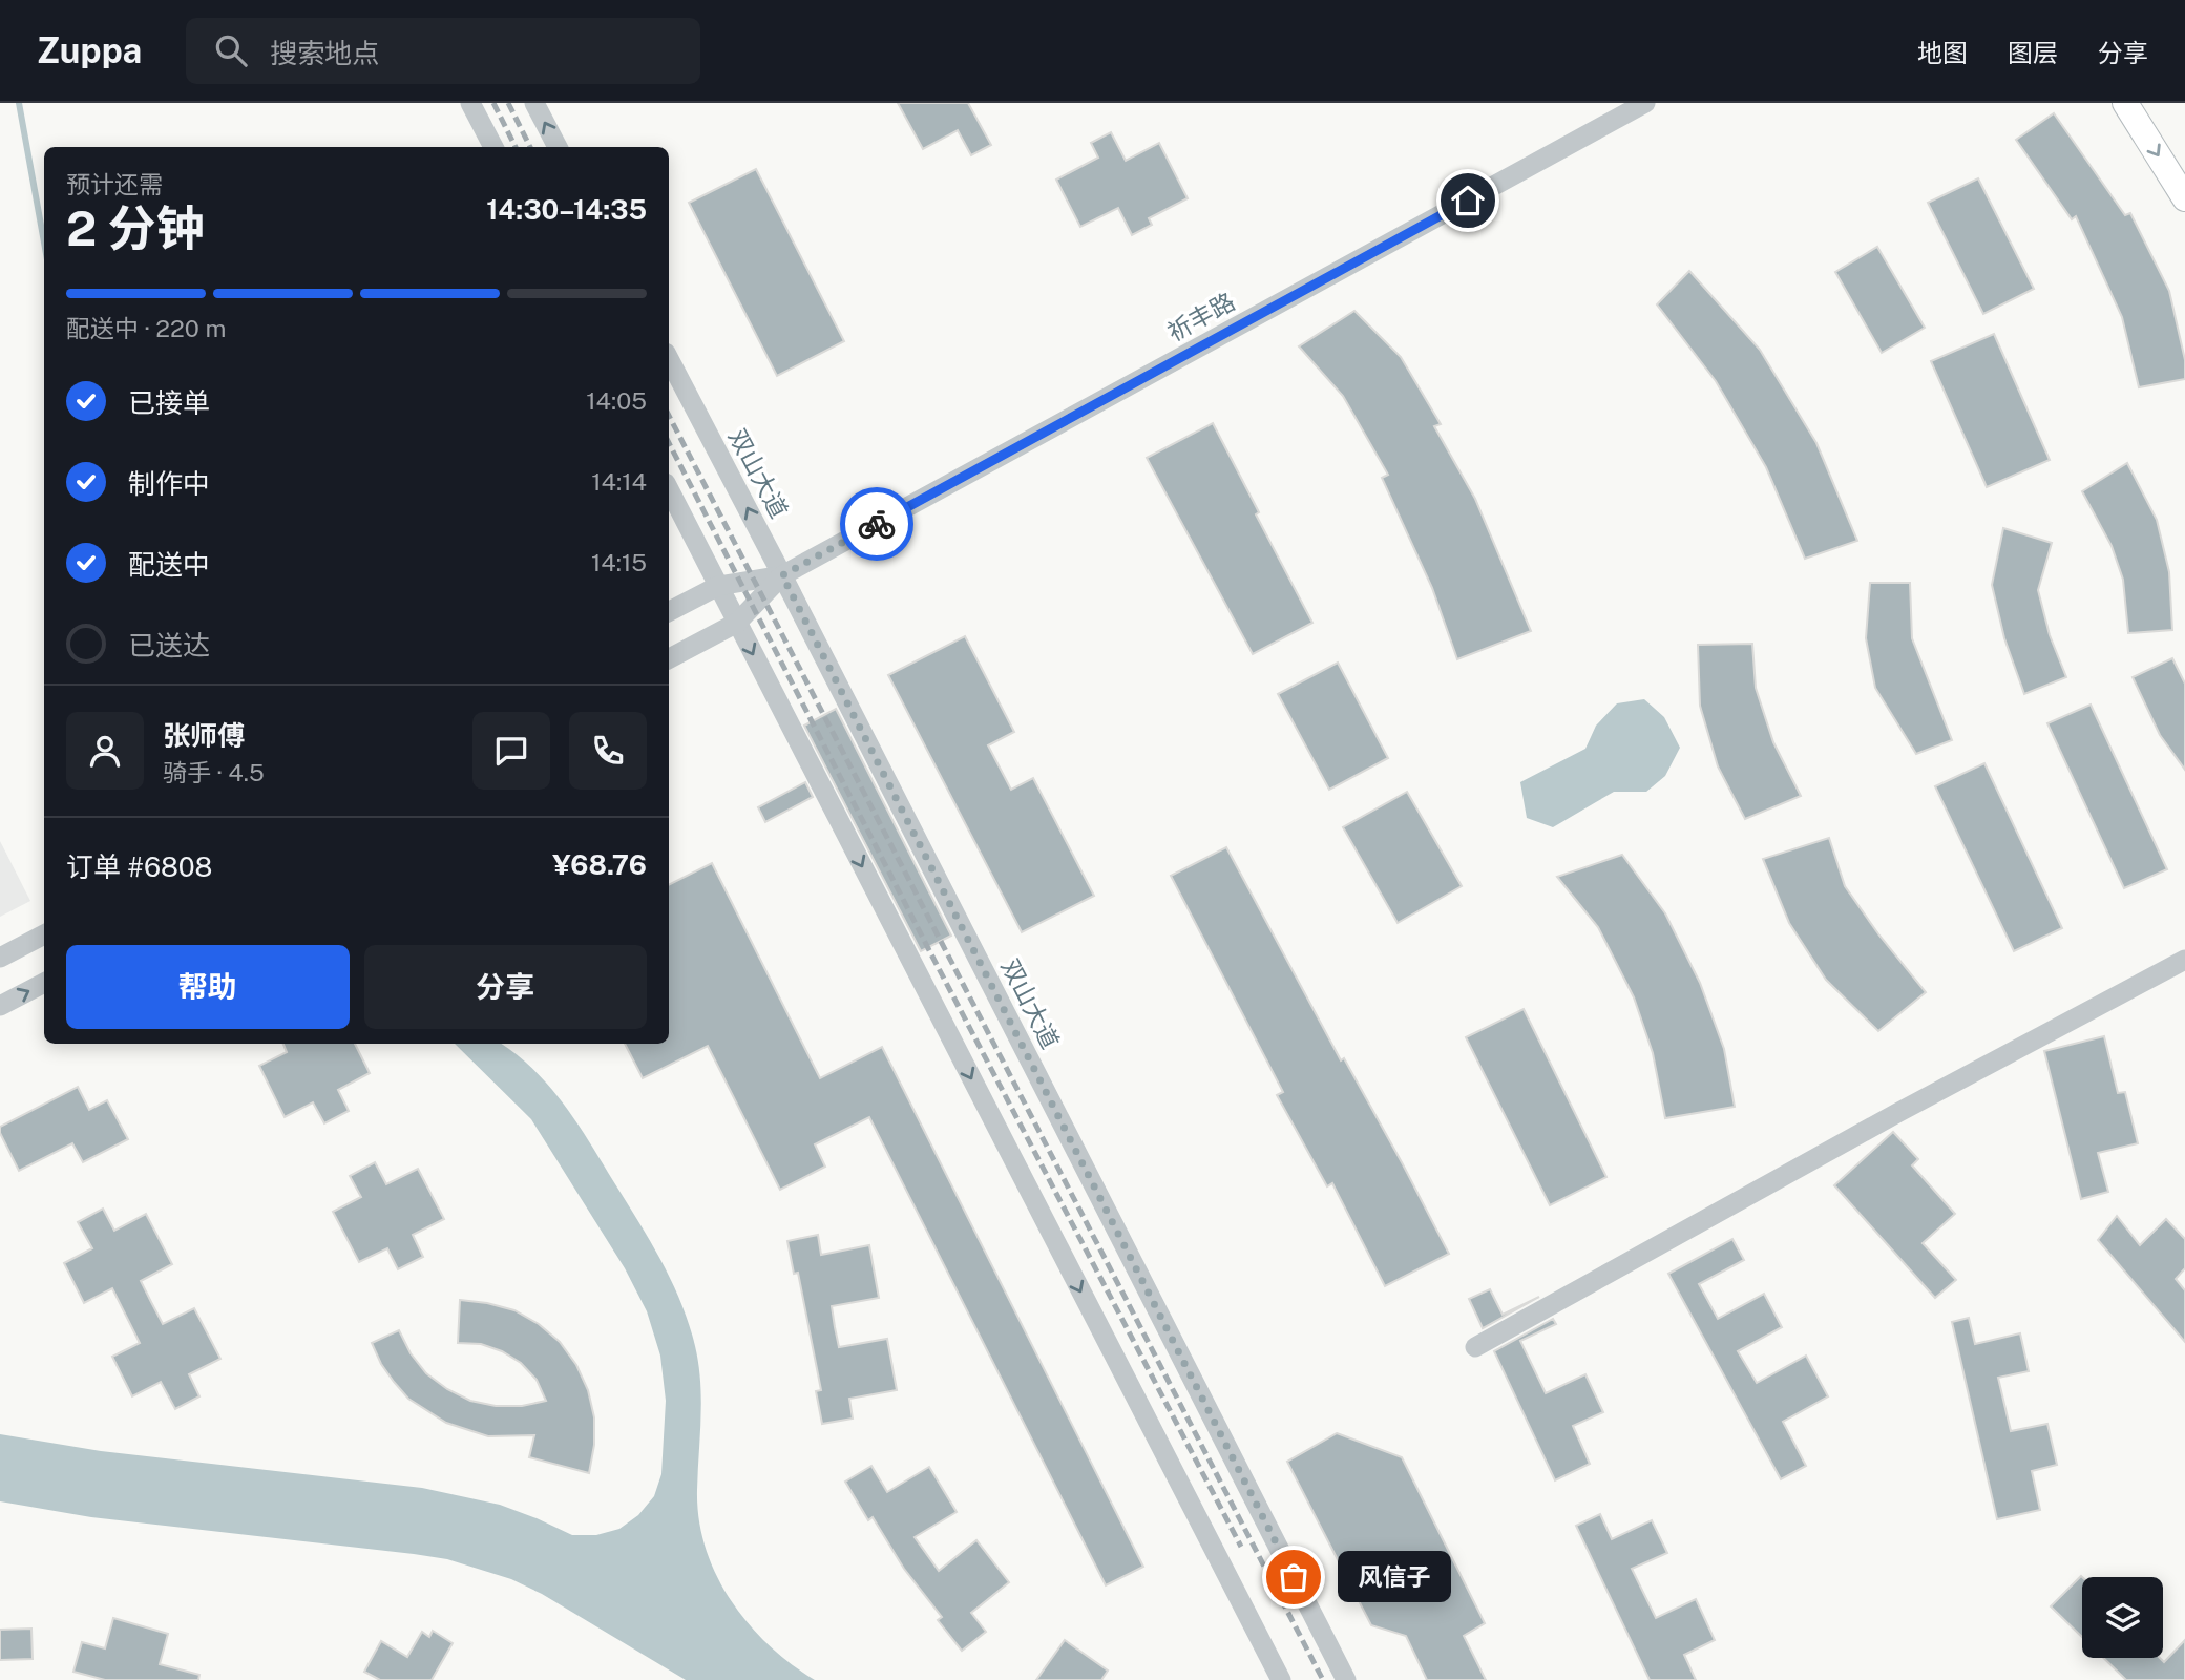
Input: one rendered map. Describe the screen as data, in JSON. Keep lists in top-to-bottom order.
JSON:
{
  "streets": {
    "street": ["祈丰路", "双山大道"]
  },
  "crossings": [
    ["祈丰路", "双山大道"]
  ],
  "places": ["风信子"],
  "page": {
    "header": "Zuppa",
    "search": "搜索地点",
    "nav": ["地图", "图层", "分享"],
    "heading": ["2 分钟", "预计还需", "14:30–14:35"],
    "panel": [
      "张师傅",
      "骑手 · 4.5",
      "订单 #6808",
      "¥68.76"
    ],
    "bar": "配送中 · 220 m",
    "list": [
      ["已接单", "14:05"],
      ["制作中", "14:14"],
      ["配送中", "14:15"],
      "已送达"
    ],
    "buttons": ["帮助", "分享"],
    "bubble": "风信子"
  }
}
